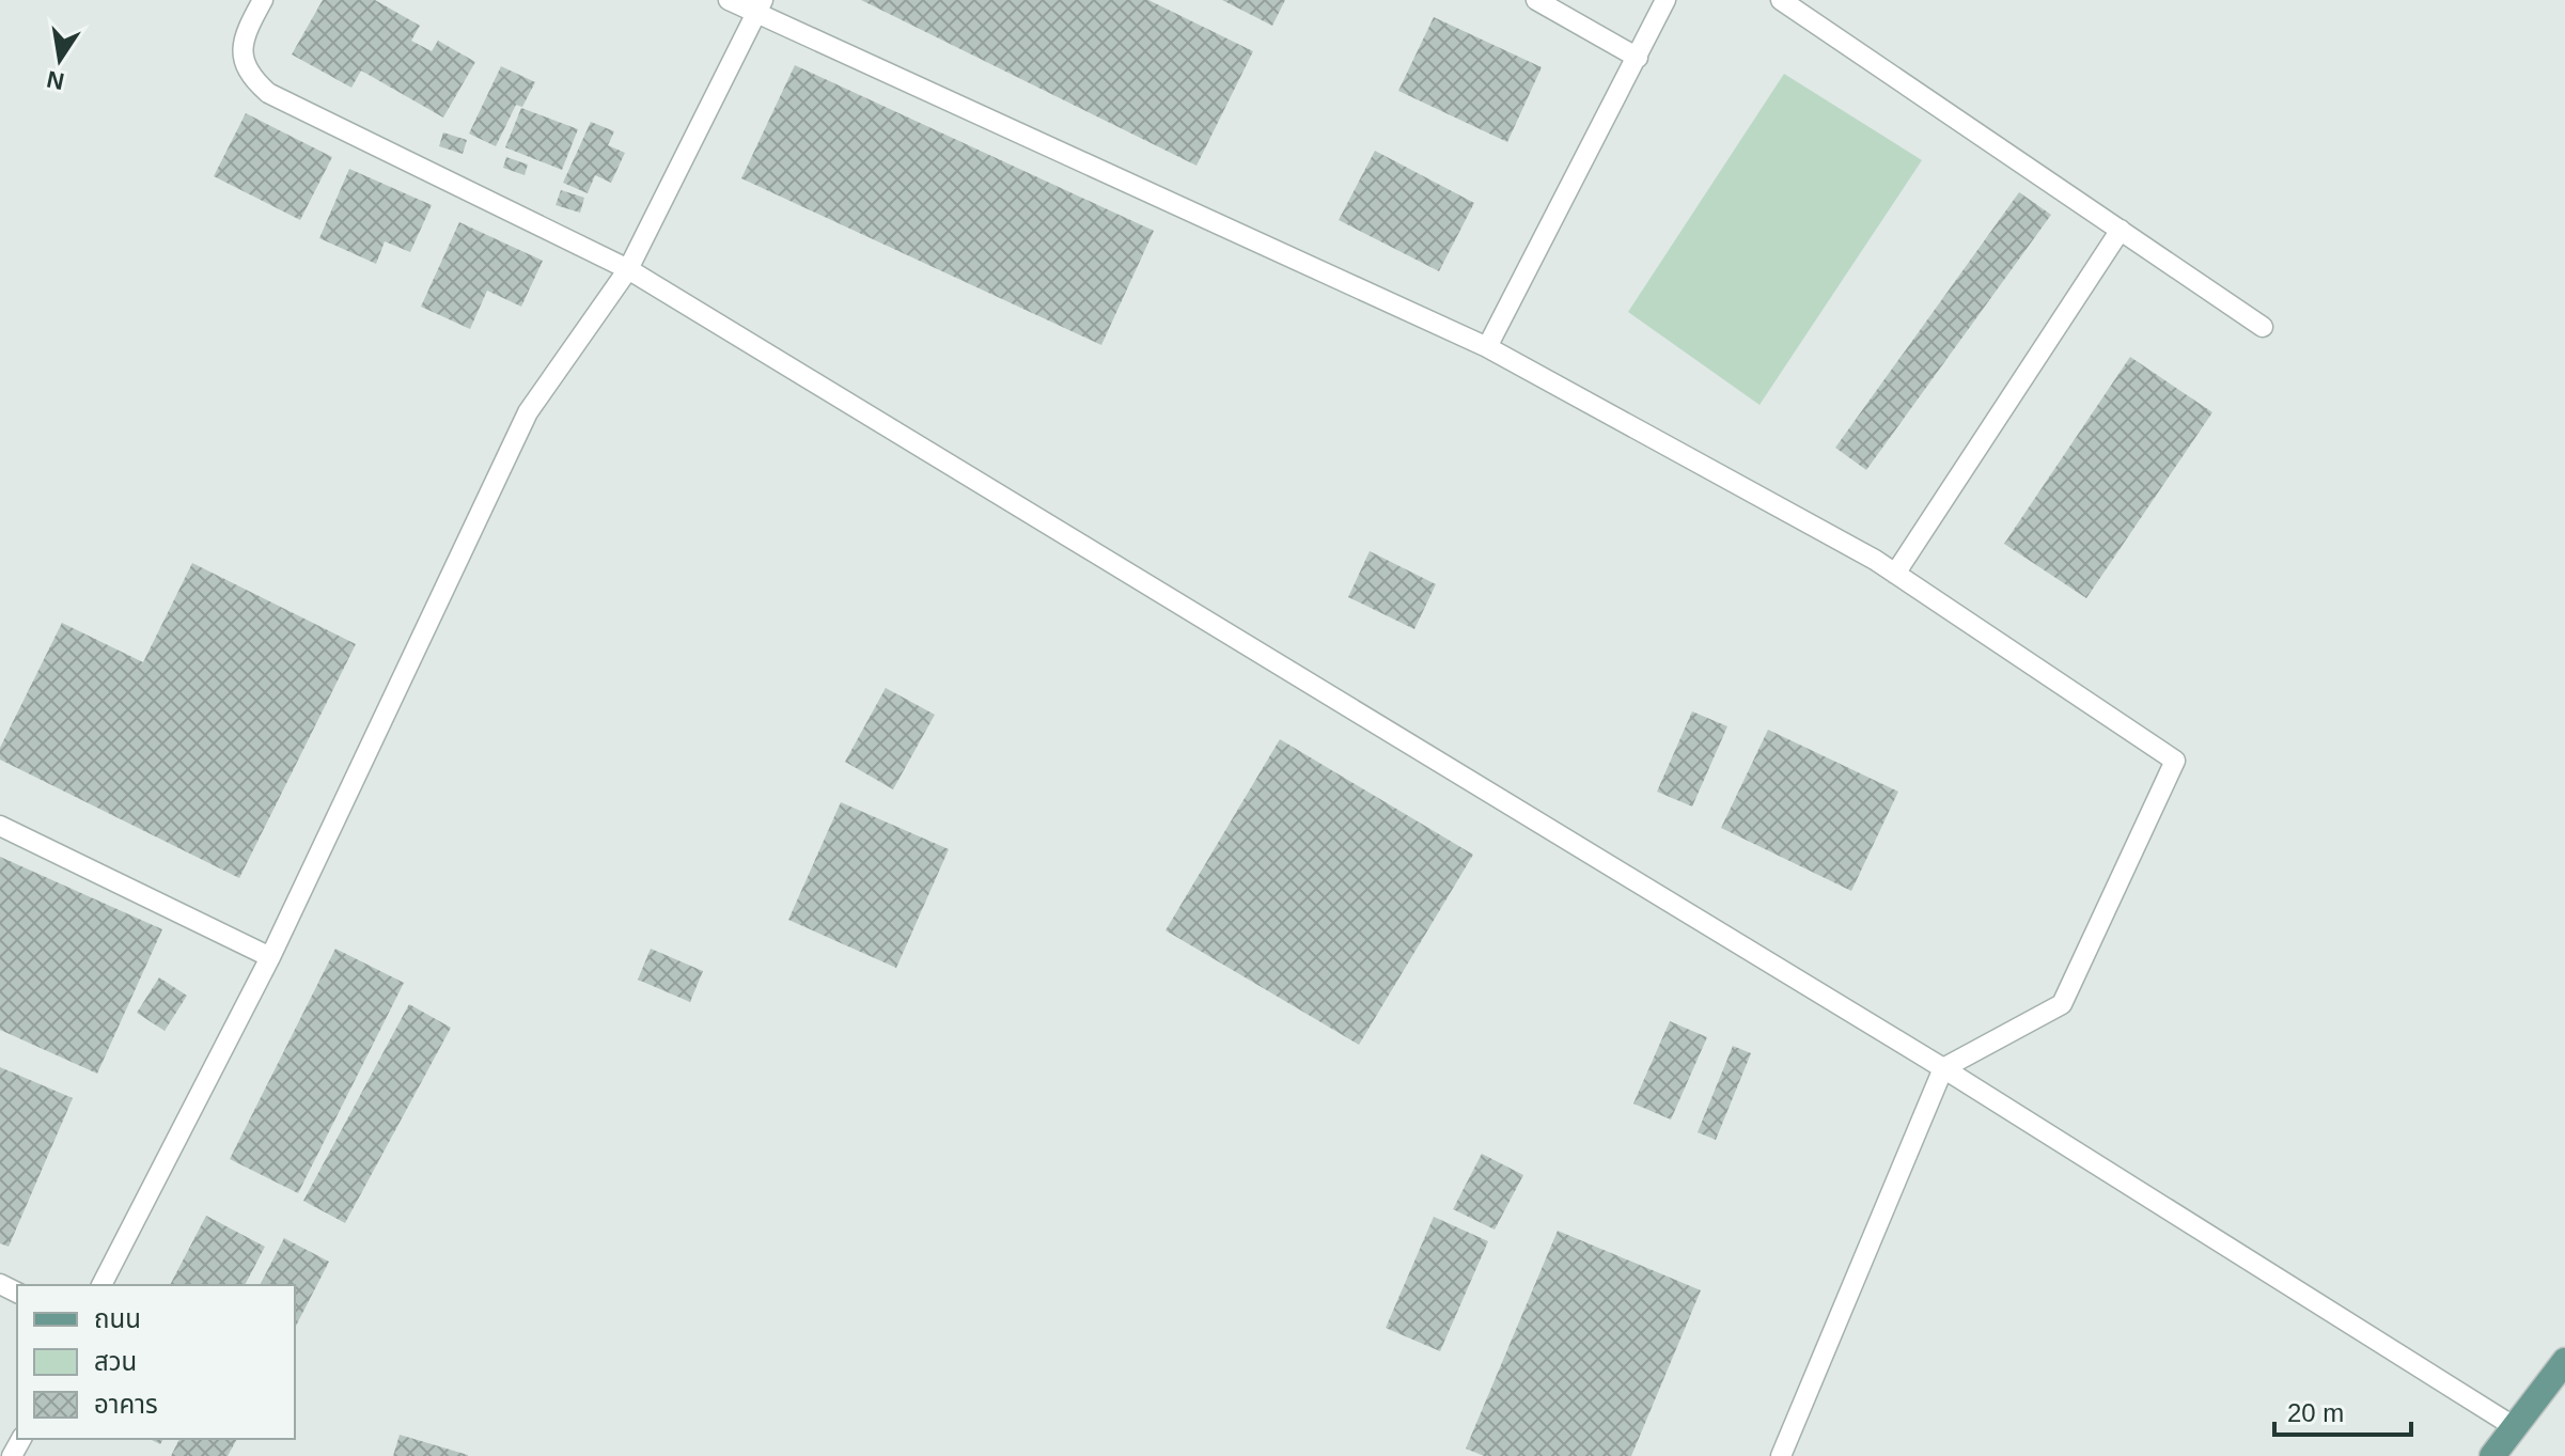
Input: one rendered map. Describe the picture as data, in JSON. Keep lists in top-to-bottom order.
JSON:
{
  "legend": ["ถนน", "สวน", "อาคาร"],
  "scale_bar": "20 m",
  "north": "bottom"
}
